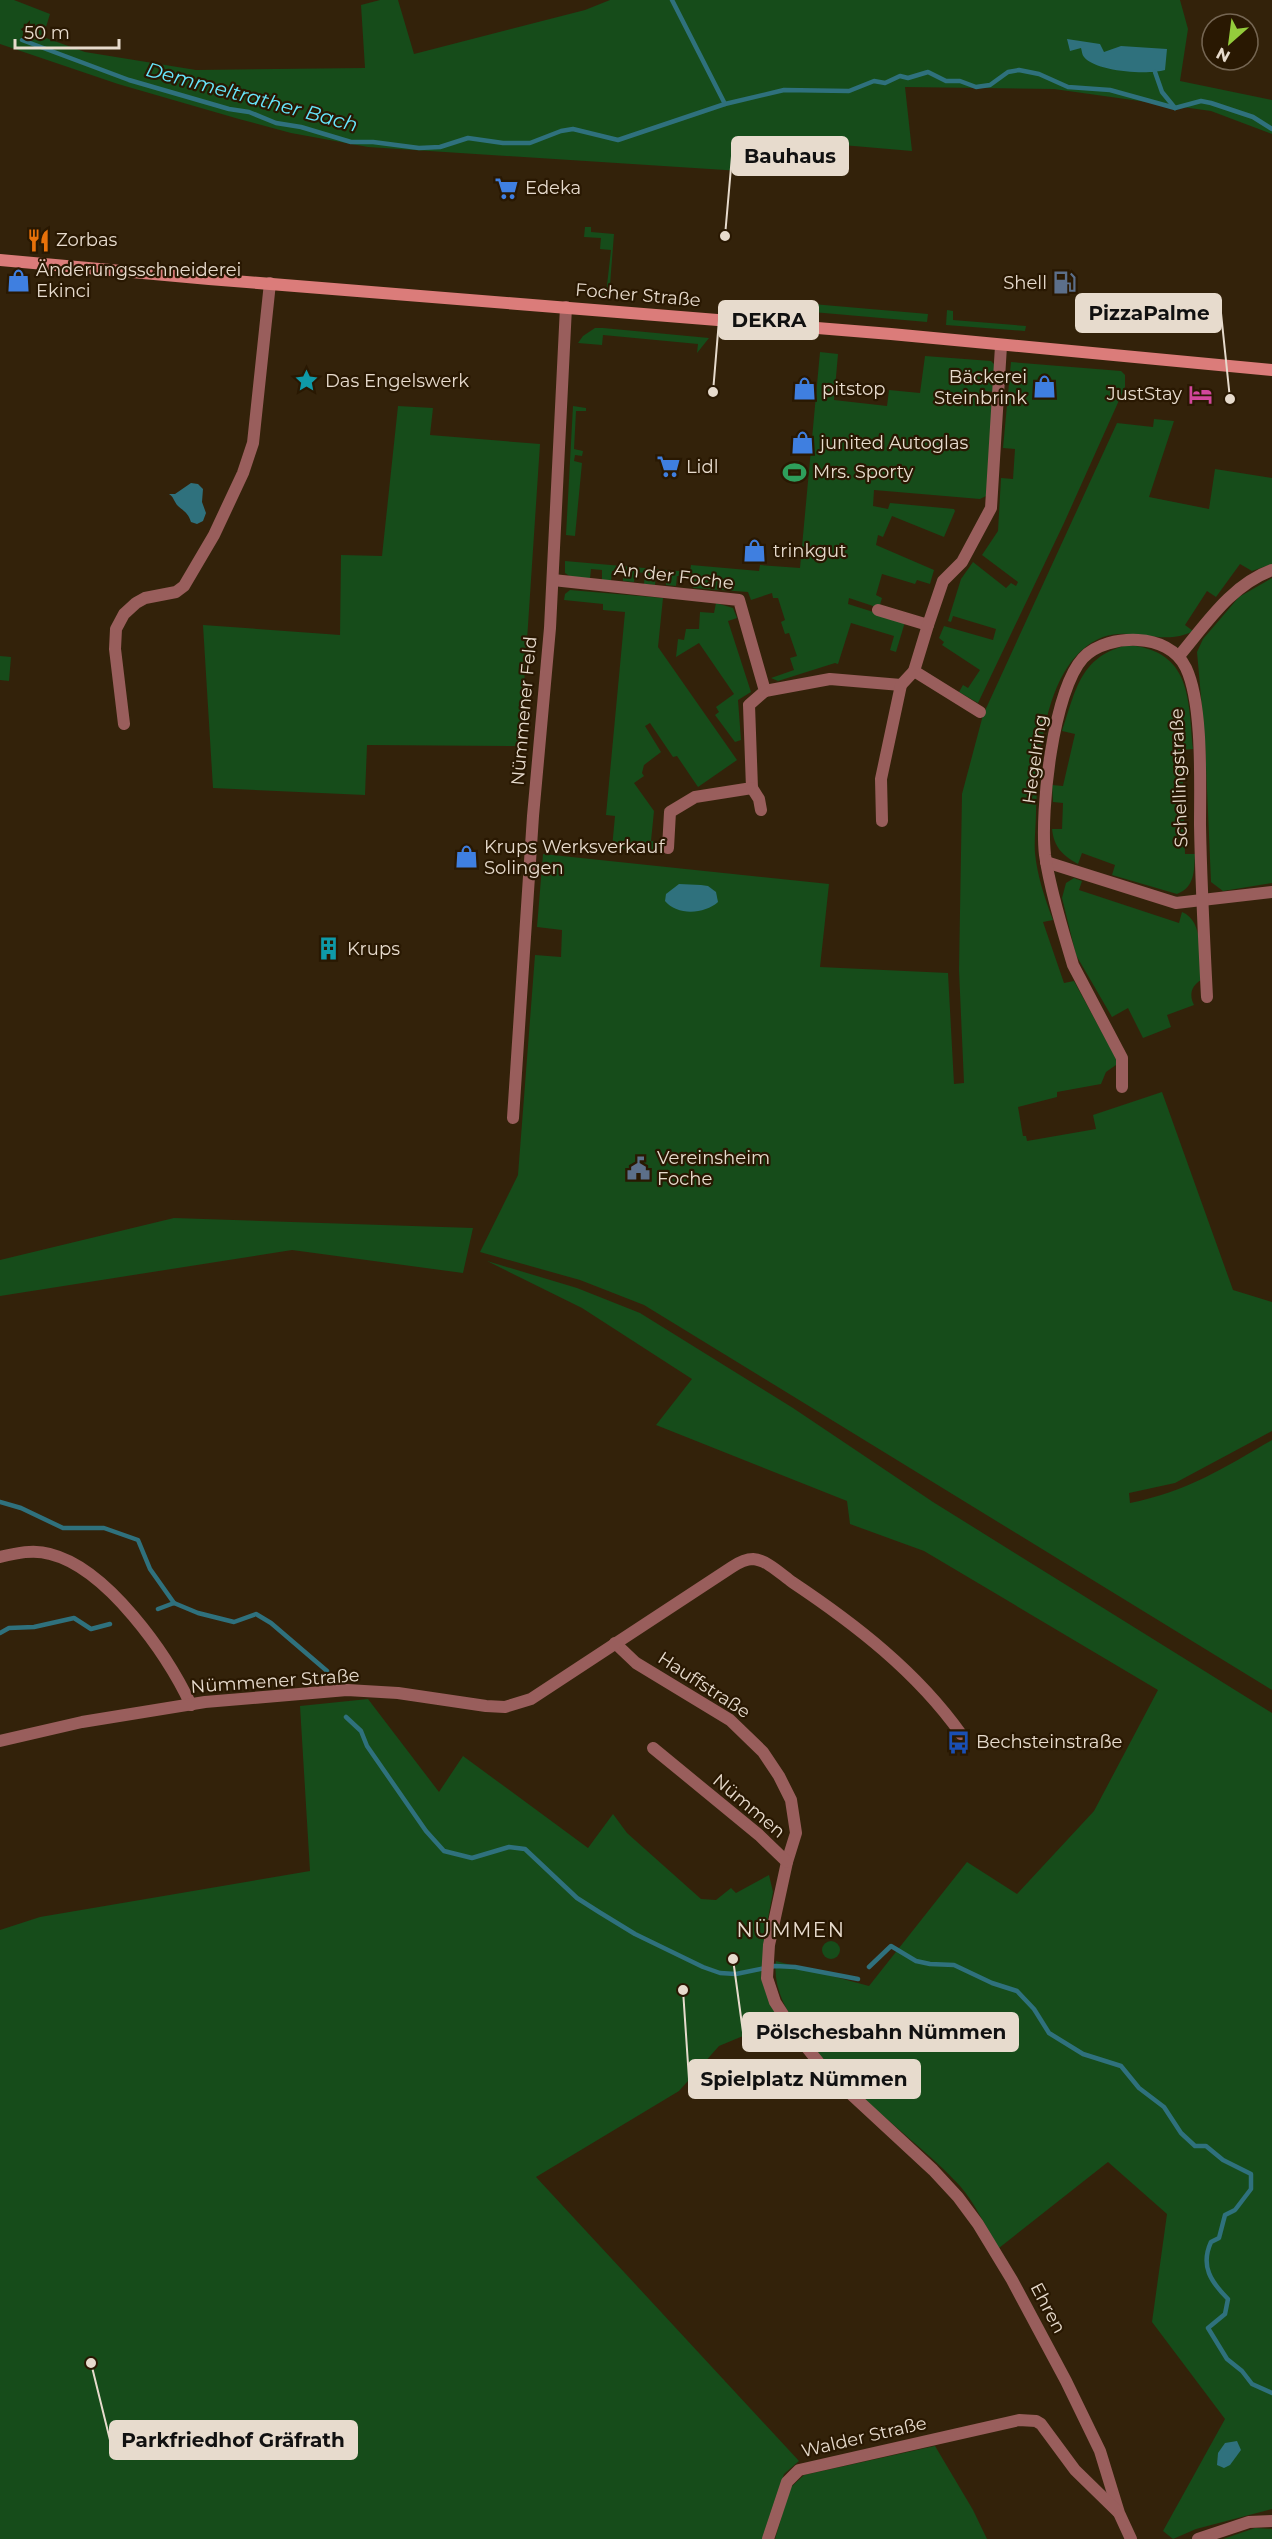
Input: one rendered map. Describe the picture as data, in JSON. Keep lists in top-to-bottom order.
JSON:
{
  "streets": {
    "main road": ["Focher Straße"],
    "street": [
      "An der Foche",
      "Nümmener Feld",
      "Hegelring",
      "Schellingstraße",
      "Nümmener Straße",
      "Hauffstraße",
      "Nümmen",
      "Ehren",
      "Walder Straße"
    ]
  },
  "crossings": [
    ["Focher Straße", "Nümmener Feld"],
    ["An der Foche", "Nümmener Feld"],
    ["Hegelring", "Schellingstraße"],
    ["Nümmener Straße", "Hauffstraße"],
    ["Hauffstraße", "Nümmen"],
    ["Nümmen", "Ehren"],
    ["Ehren", "Walder Straße"]
  ],
  "districts": ["NÜMMEN"],
  "water": ["Demmeltrather Bach"],
  "places": {
    "supermarket": ["Edeka", "Lidl"],
    "other": [
      "Bauhaus",
      "DEKRA",
      "PizzaPalme",
      "Pölschesbahn Nümmen",
      "Spielplatz Nümmen",
      "Parkfriedhof Gräfrath"
    ],
    "restaurant": ["Zorbas"],
    "shop": [
      "Änderungsschneiderei Ekinci",
      "Bäckerei Steinbrink",
      "pitstop",
      "junited Autoglas",
      "trinkgut",
      "Krups Werksverkauf Solingen"
    ],
    "fuel station": ["Shell"],
    "place": ["Das Engelswerk"],
    "hotel": ["JustStay"],
    "sports": ["Mrs. Sporty"],
    "building": ["Krups"],
    "public building": ["Vereinsheim Foche"],
    "bus stop": ["Bechsteinstraße"]
  },
  "scale_bar": "50 m",
  "north": "bottom left"
}
